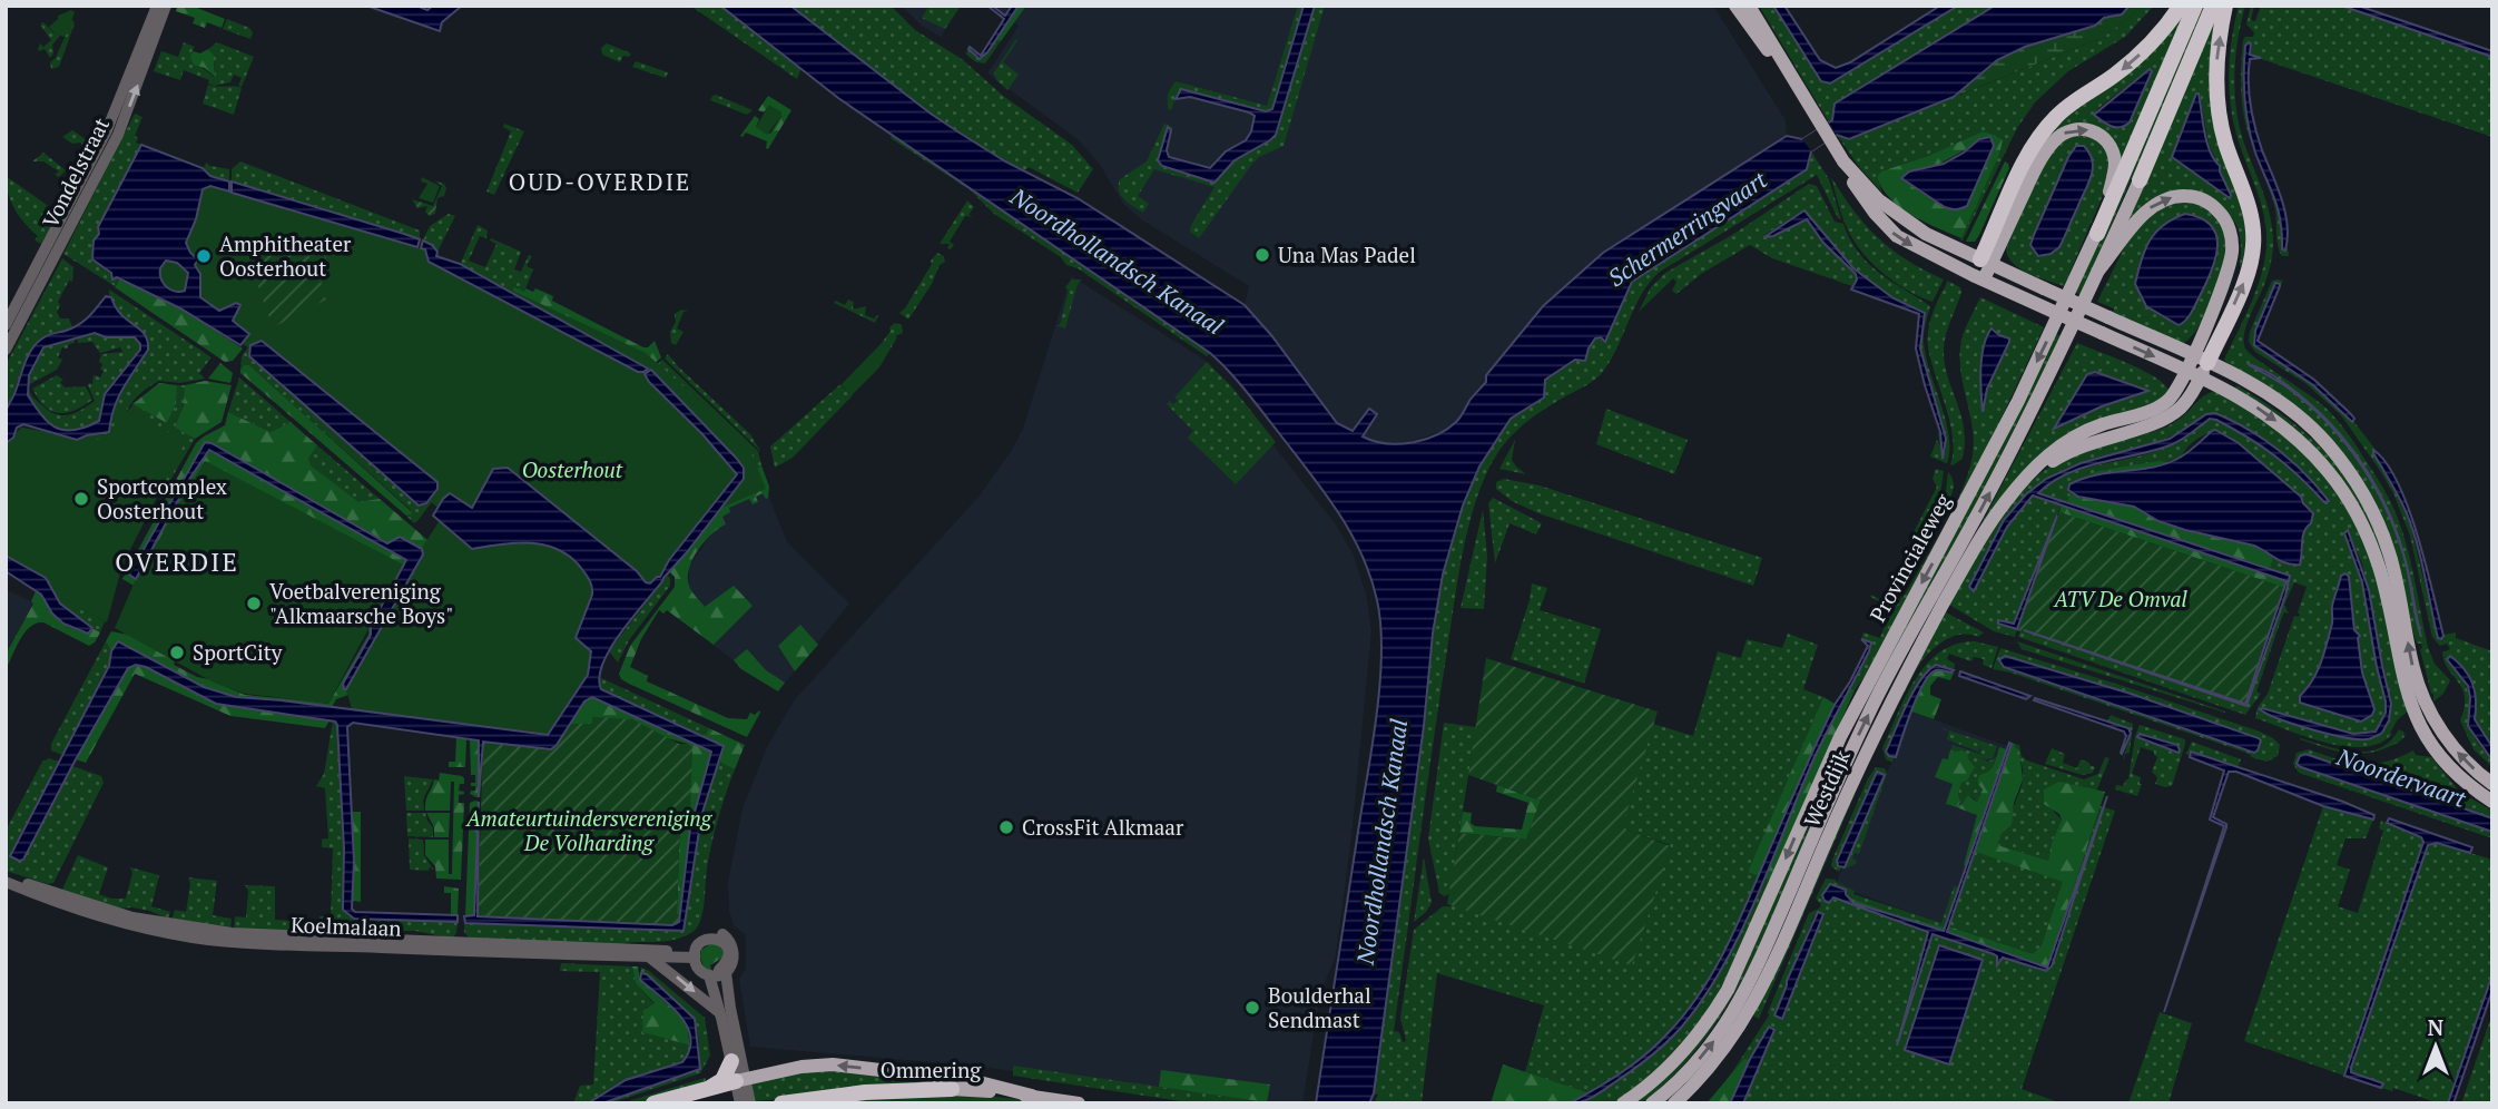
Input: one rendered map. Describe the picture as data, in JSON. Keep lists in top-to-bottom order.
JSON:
{
  "streets": {
    "highway": ["Provincialeweg", "Ommering"],
    "main road": ["Westdijk"],
    "street": ["Vondelstraat", "Koelmalaan"]
  },
  "crossings": [
    ["Provincialeweg", "Westdijk"]
  ],
  "districts": ["OUD-OVERDIE", "OVERDIE"],
  "water": ["Schermerringvaart", "Noordhollandsch Kanaal", "Noordervaart"],
  "parks": ["Oosterhout", "ATV De Omval", "Amateurtuindersvereniging De Volharding"],
  "places": [
    "Una Mas Padel",
    "Amphitheater Oosterhout",
    "Sportcomplex Oosterhout",
    "Voetbalvereniging \"Alkmaarsche Boys\"",
    "SportCity",
    "CrossFit Alkmaar",
    "Boulderhal Sendmast"
  ],
  "north": "top"
}
